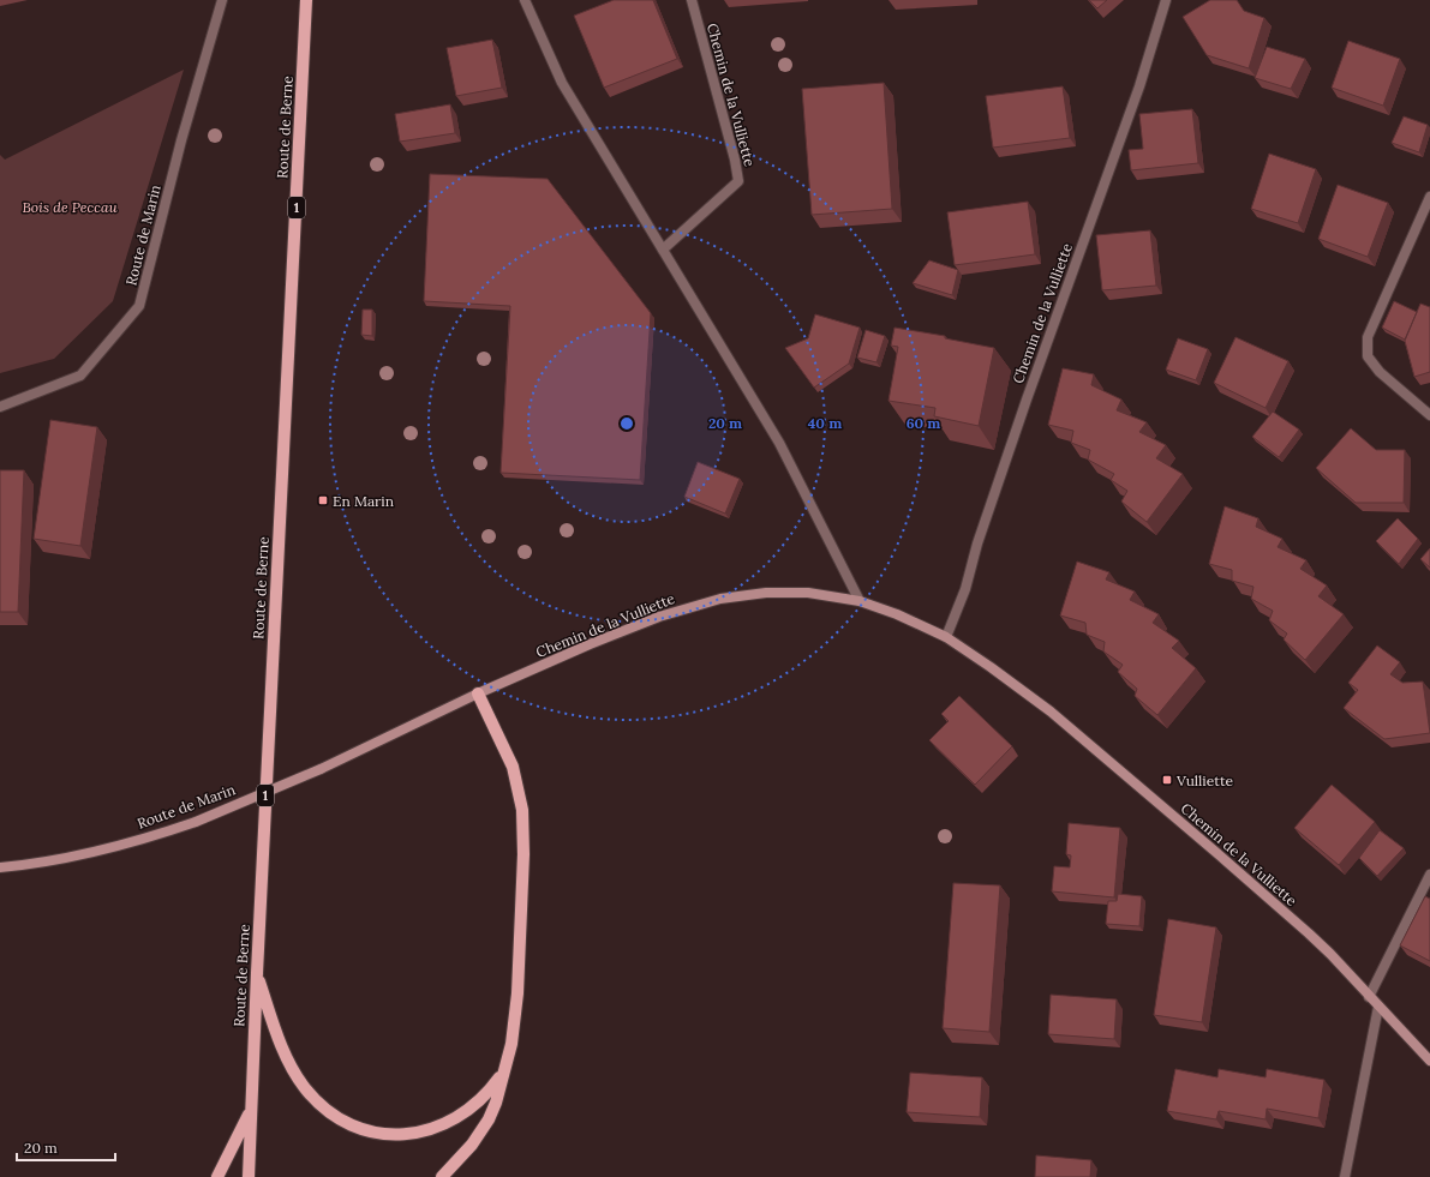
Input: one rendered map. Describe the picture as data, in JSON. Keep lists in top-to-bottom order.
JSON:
{
  "streets": {
    "main road": [
      "Chemin de la Vulliette",
      "Route de Berne",
      "1",
      "Route de Marin"
    ]
  },
  "crossings": [
    ["Chemin de la Vulliette", "Route de Marin"]
  ],
  "parks": ["Bois de Peccau"],
  "places": {
    "transit": ["En Marin", "Vulliette"]
  },
  "scale_bar": "20 m",
  "rings": ["20 m", "40 m", "60 m"]
}
